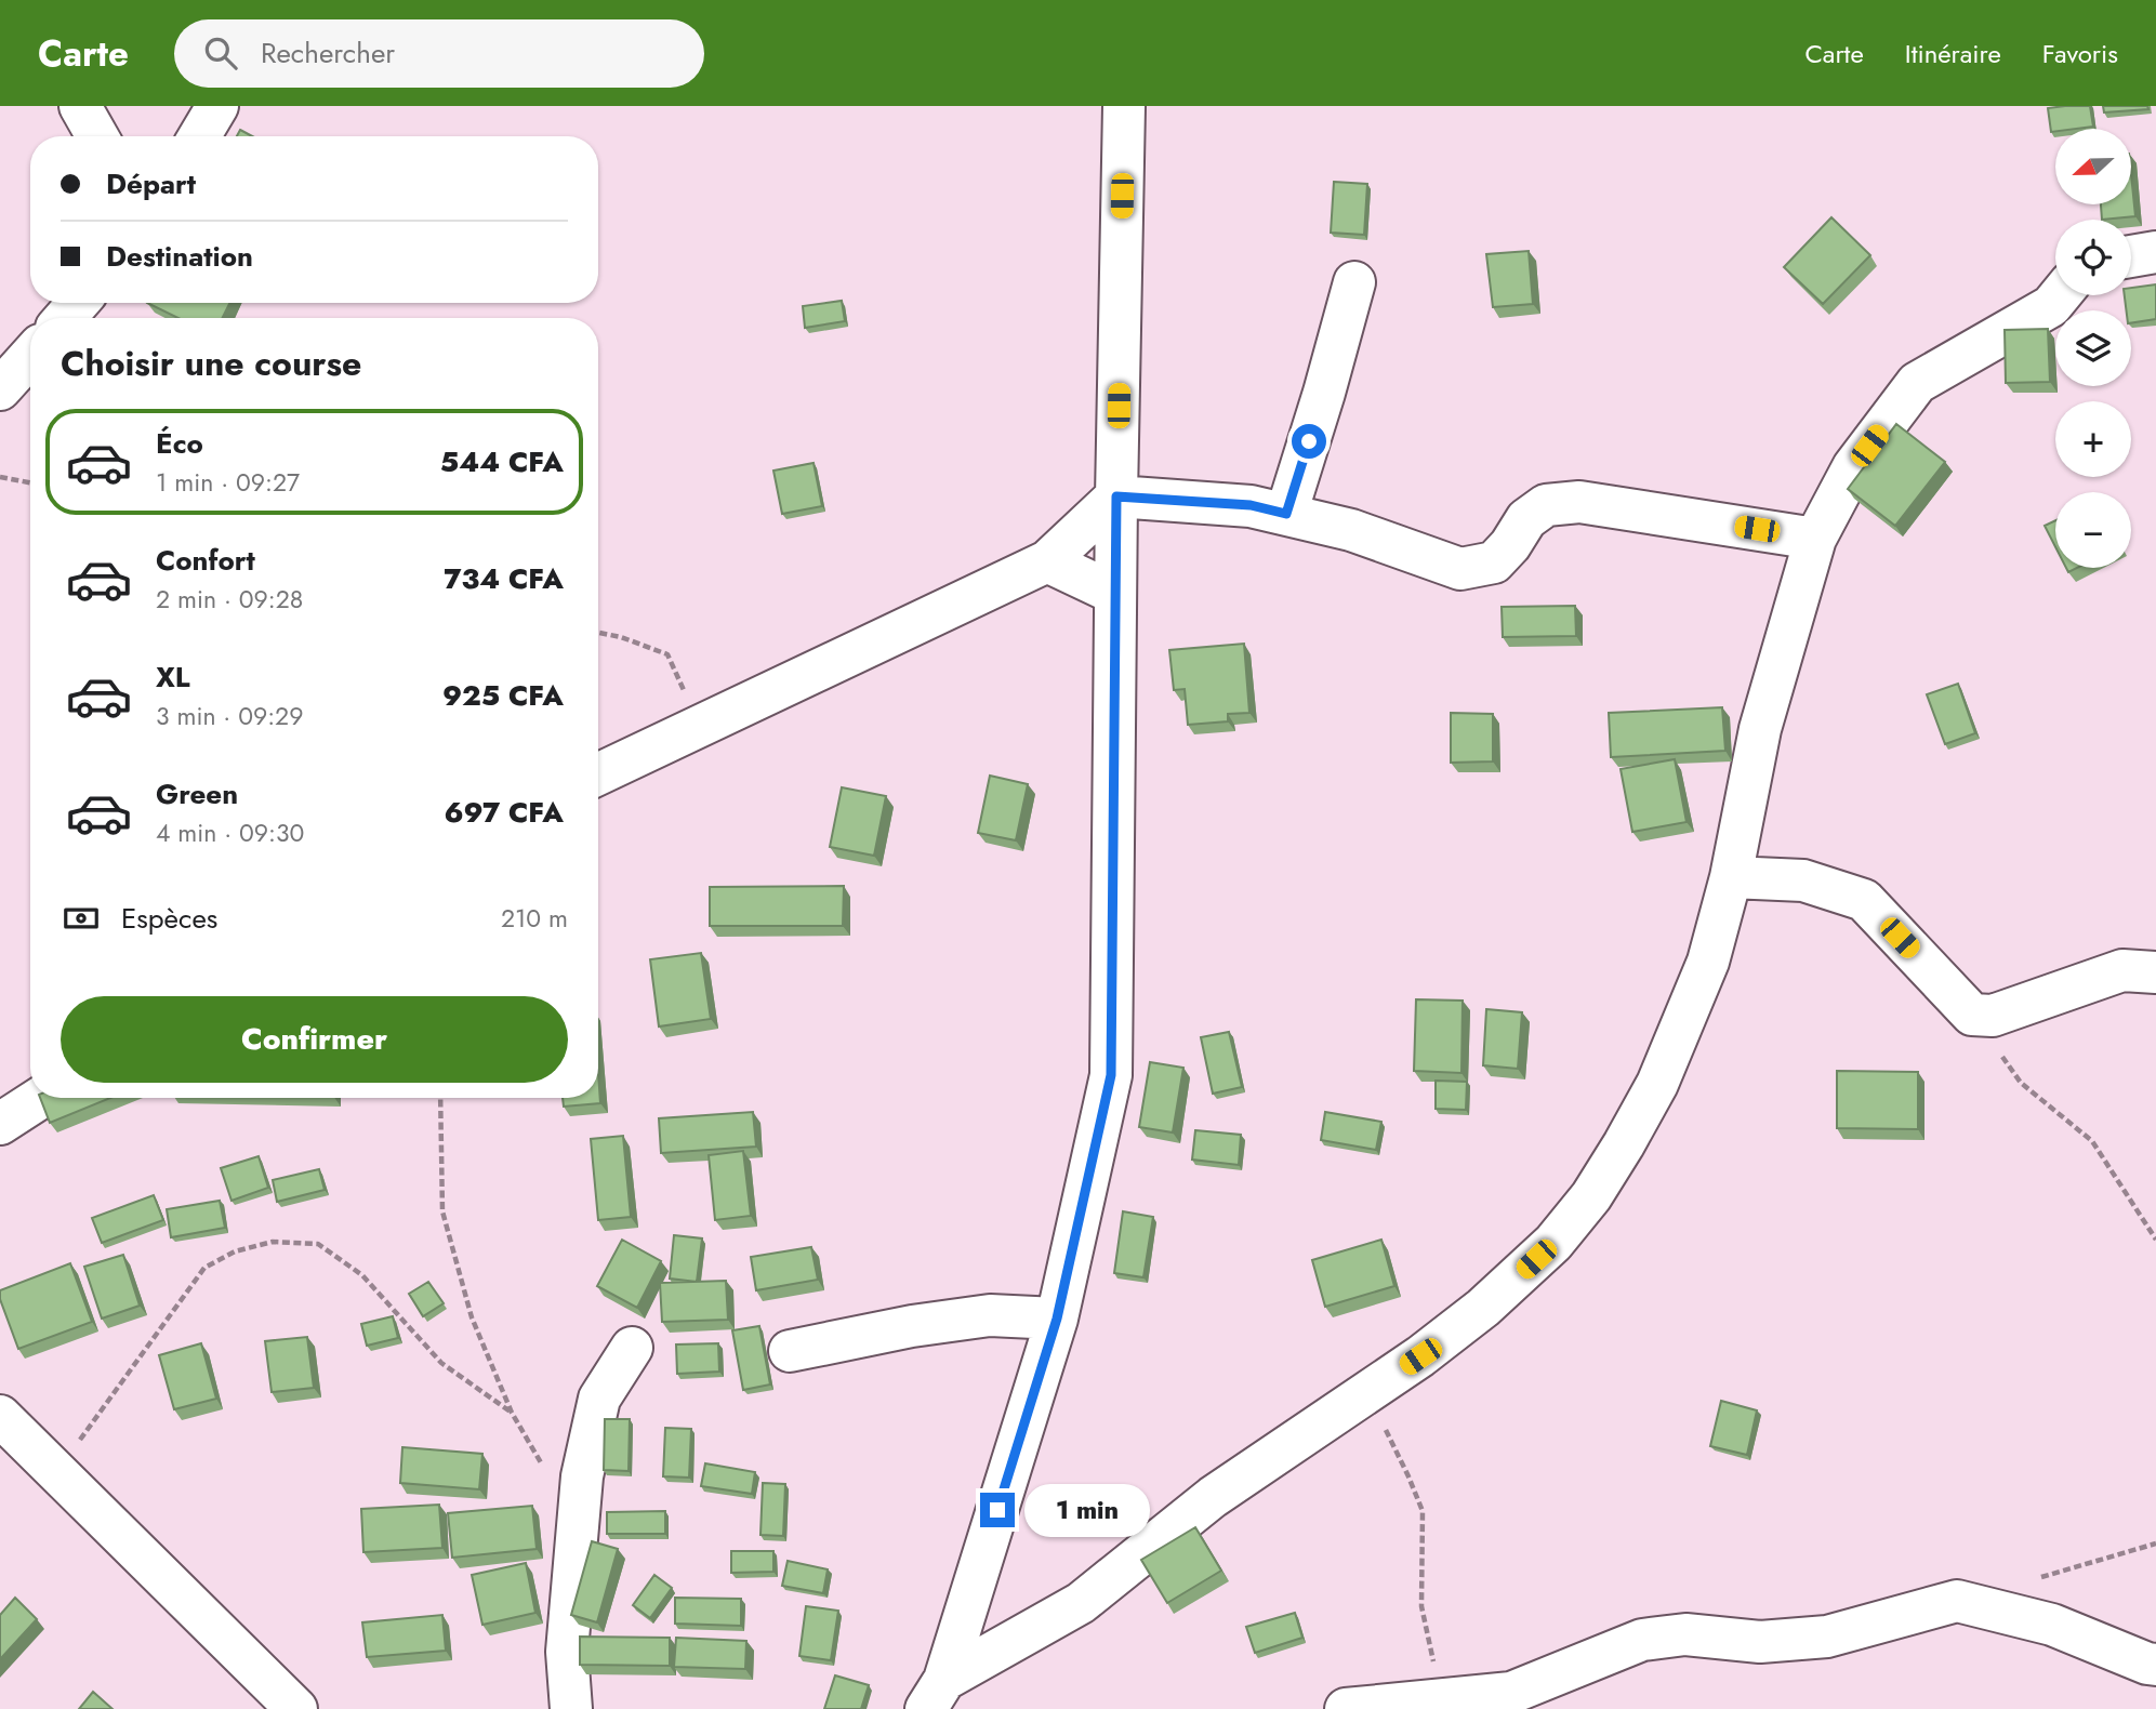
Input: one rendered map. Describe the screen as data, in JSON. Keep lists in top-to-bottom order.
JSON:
{
  "north": "left",
  "page": {
    "header": "Carte",
    "search": "Rechercher",
    "nav": ["Carte", "Itinéraire", "Favoris"],
    "map_buttons": ["+", "−"],
    "banner": ["Départ", "Destination"],
    "heading": "Choisir une course",
    "list": [
      {
        "name": "Éco",
        "note": "1 min · 09:27",
        "value": "544 CFA"
      },
      {
        "name": "Confort",
        "note": "2 min · 09:28",
        "value": "734 CFA"
      },
      {
        "name": "XL",
        "note": "3 min · 09:29",
        "value": "925 CFA"
      },
      {
        "name": "Green",
        "note": "4 min · 09:30",
        "value": "697 CFA"
      }
    ],
    "pay": ["Espèces", "210 m"],
    "buttons": "Confirmer",
    "bubble": "1 min"
  }
}
